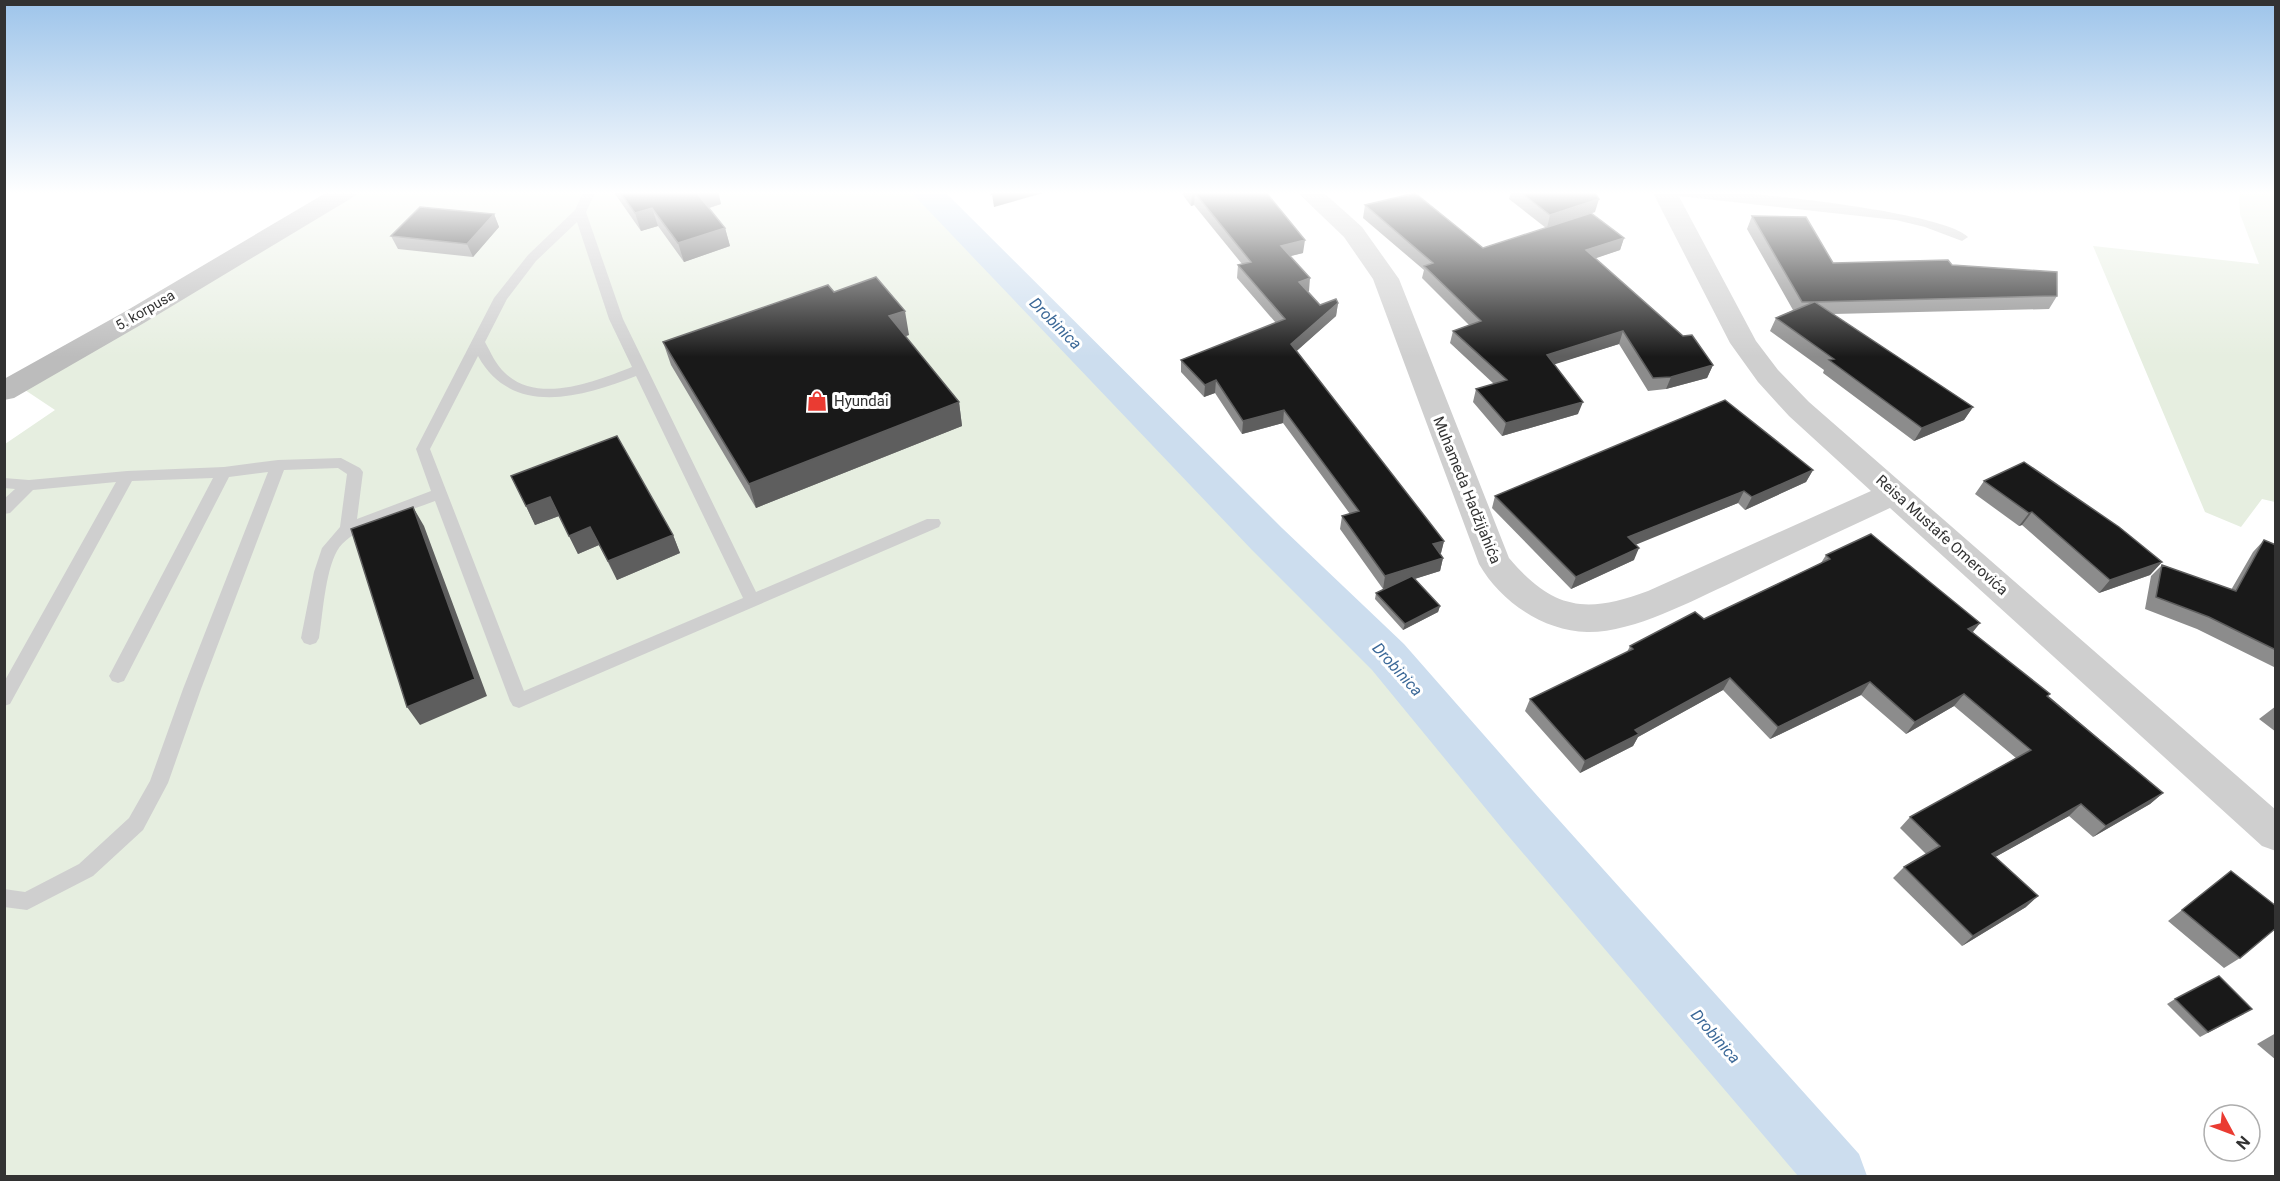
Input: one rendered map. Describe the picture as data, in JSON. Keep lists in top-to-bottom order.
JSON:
{
  "streets": {
    "street": ["5. korpusa", "Muhameda Hadžijahića", "Reisa Mustafe Omerovića"]
  },
  "crossings": [
    ["Muhameda Hadžijahića", "Reisa Mustafe Omerovića"]
  ],
  "water": ["Drobinica"],
  "places": {
    "shop": ["Hyundai"]
  },
  "north": "bottom right"
}
